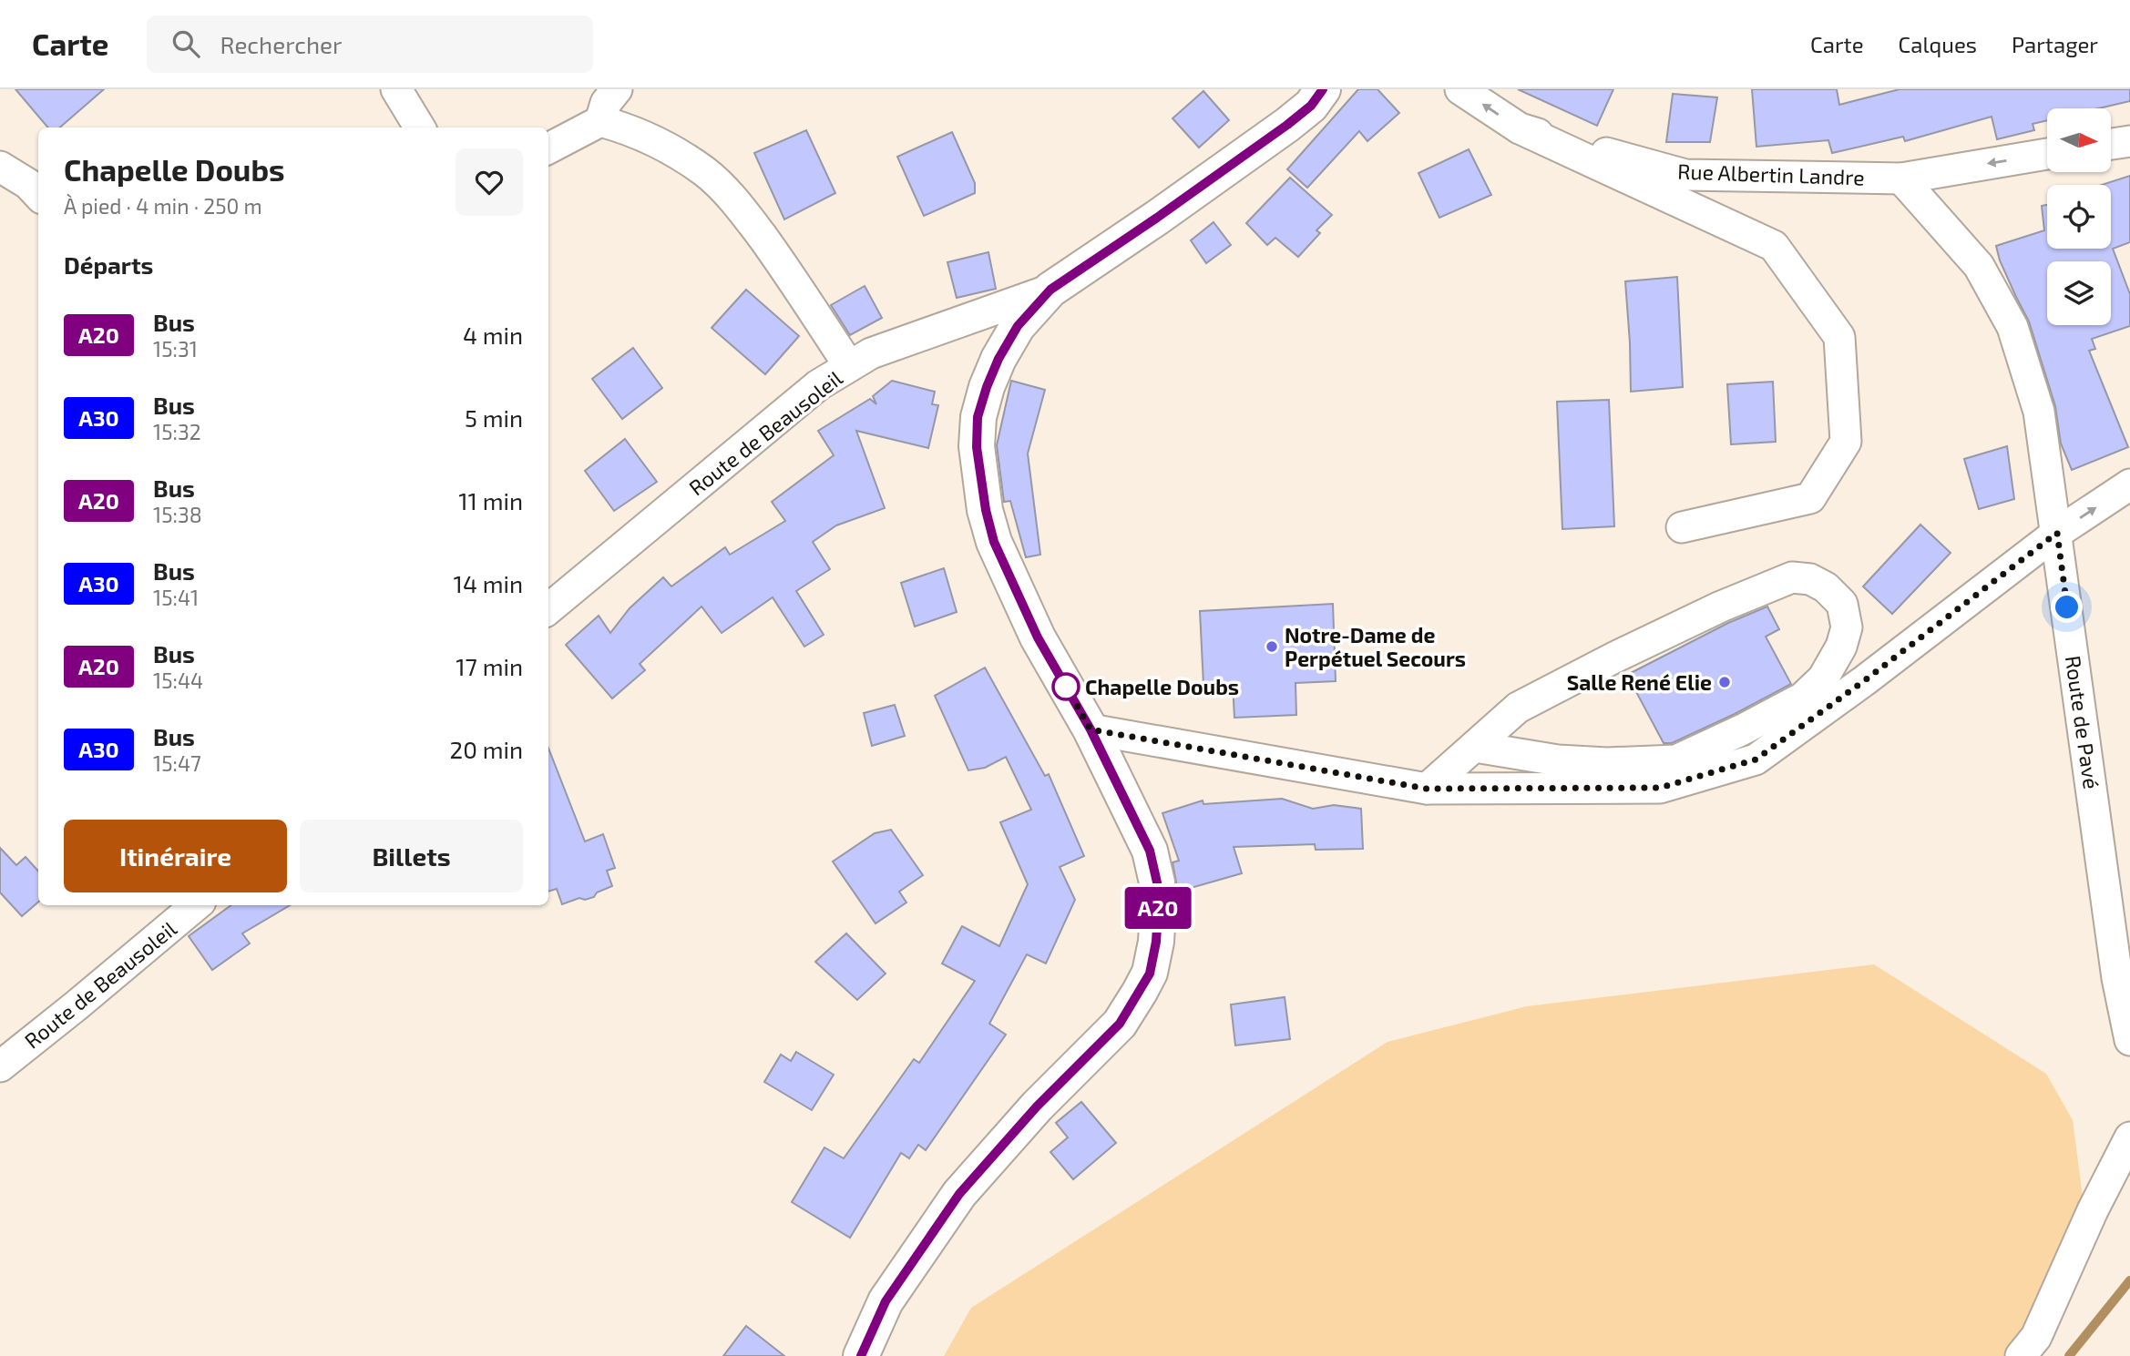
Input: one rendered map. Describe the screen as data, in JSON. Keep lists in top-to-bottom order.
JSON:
{
  "streets": {
    "street": ["Rue Albertin Landre", "Route de Beausoleil", "Route de Pavé"]
  },
  "crossings": [
    ["Rue Albertin Landre", "Route de Pavé"]
  ],
  "places": ["Notre-Dame de Perpétuel Secours", "Salle René Elie", "Chapelle Doubs"],
  "lines": ["bus line A20"],
  "north": "right",
  "page": {
    "header": "Carte",
    "search": "Rechercher",
    "nav": ["Carte", "Calques", "Partager"],
    "on_map": "A20",
    "heading": [
      ["Chapelle Doubs", "À pied · 4 min · 250 m"],
      "Départs"
    ],
    "list": [
      {
        "mark": "A20",
        "name": "Bus",
        "note": "15:31",
        "value": "4 min"
      },
      {
        "mark": "A30",
        "name": "Bus",
        "note": "15:32",
        "value": "5 min"
      },
      {
        "mark": "A20",
        "name": "Bus",
        "note": "15:38",
        "value": "11 min"
      },
      {
        "mark": "A30",
        "name": "Bus",
        "note": "15:41",
        "value": "14 min"
      },
      {
        "mark": "A20",
        "name": "Bus",
        "note": "15:44",
        "value": "17 min"
      },
      {
        "mark": "A30",
        "name": "Bus",
        "note": "15:47",
        "value": "20 min"
      }
    ],
    "buttons": ["Itinéraire", "Billets"]
  }
}
